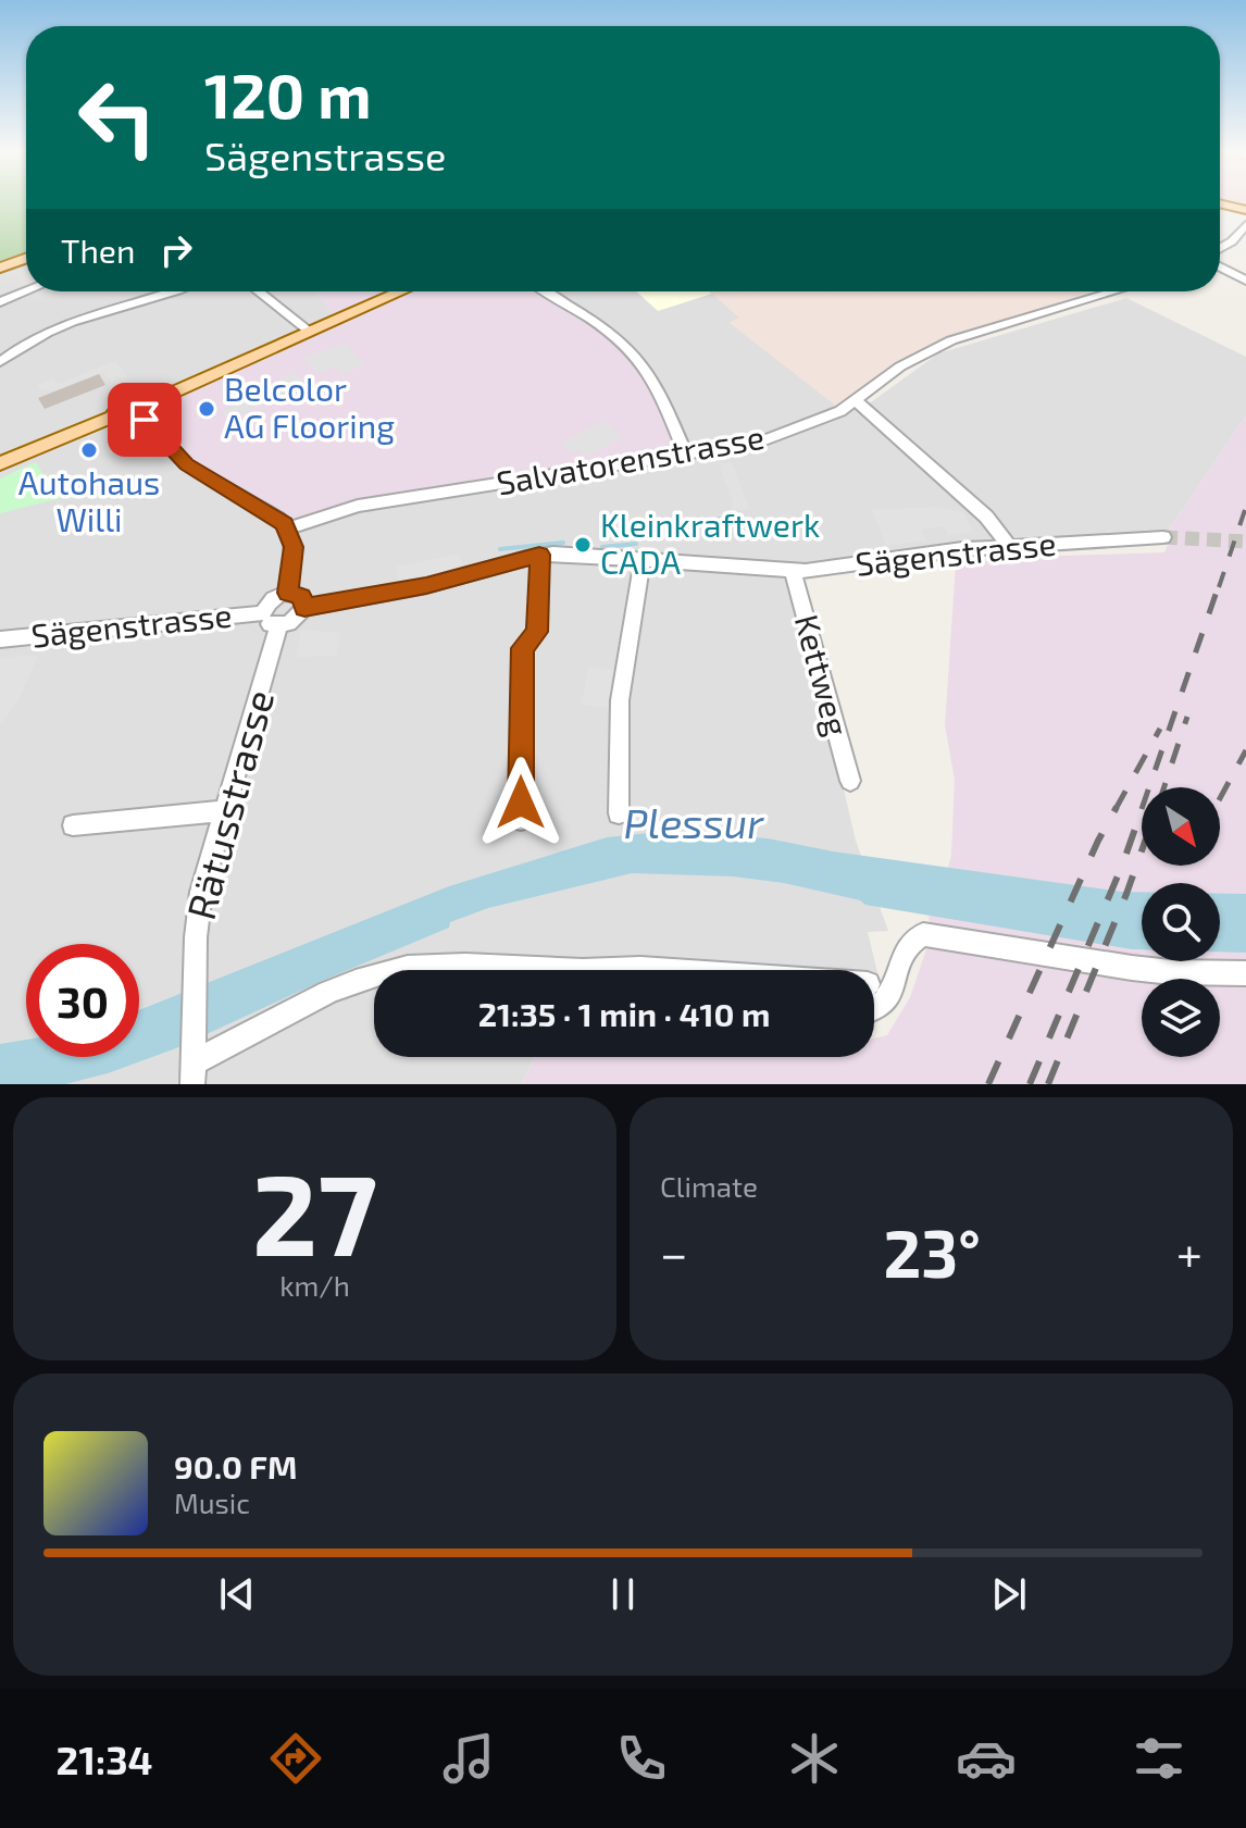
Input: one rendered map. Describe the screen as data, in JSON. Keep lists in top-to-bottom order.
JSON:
{
  "streets": {
    "street": [
      "Salvatorenstrasse",
      "Sägenstrasse",
      "Kettweg",
      "Rätusstrasse"
    ]
  },
  "crossings": [
    ["Sägenstrasse", "Kettweg"],
    ["Sägenstrasse", "Rätusstrasse"]
  ],
  "water": ["Plessur"],
  "places": ["Belcolor AG Flooring", "Autohaus Willi", "Kleinkraftwerk CADA"],
  "north": "bottom right",
  "page": {
    "turn": ["120 m", "Sägenstrasse"],
    "then": "Then",
    "limit": "30",
    "trip": "21:35 · 1 min · 410 m",
    "tile": [
      ["27", "km/h"],
      "Climate"
    ],
    "heat": ["−", "23°", "+"],
    "song": ["90.0 FM", "Music"],
    "tabs": "21:34"
  }
}
